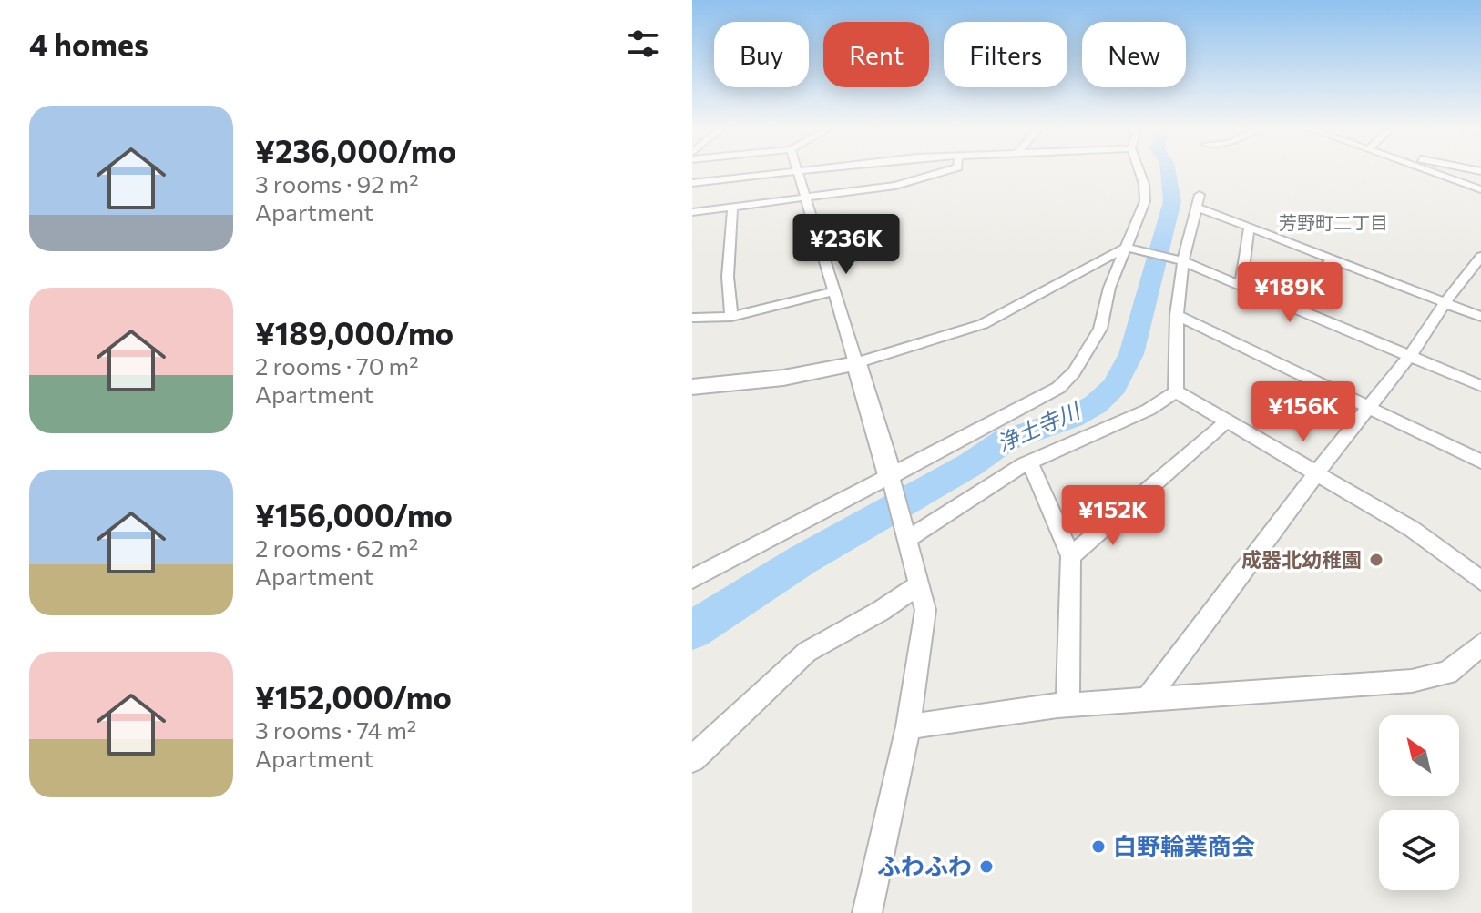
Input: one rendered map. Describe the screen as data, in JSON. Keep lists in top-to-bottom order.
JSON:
{
  "districts": ["芳野町二丁目"],
  "water": ["浄土寺川"],
  "places": ["成器北幼稚園", "白野輪業商会", "ふわふわ"],
  "north": "top left",
  "page": {
    "heading": "4 homes",
    "chip": [
      "Buy",
      "Rent",
      "Filters",
      "New"
    ],
    "list": [
      {
        "name": "¥236,000/mo",
        "note": "3 rooms · 92 m² · Apartment"
      },
      {
        "name": "¥189,000/mo",
        "note": "2 rooms · 70 m² · Apartment"
      },
      {
        "name": "¥156,000/mo",
        "note": "2 rooms · 62 m² · Apartment"
      },
      {
        "name": "¥152,000/mo",
        "note": "3 rooms · 74 m² · Apartment"
      }
    ],
    "price": [
      "¥236K",
      "¥189K",
      "¥156K",
      "¥152K"
    ]
  }
}
